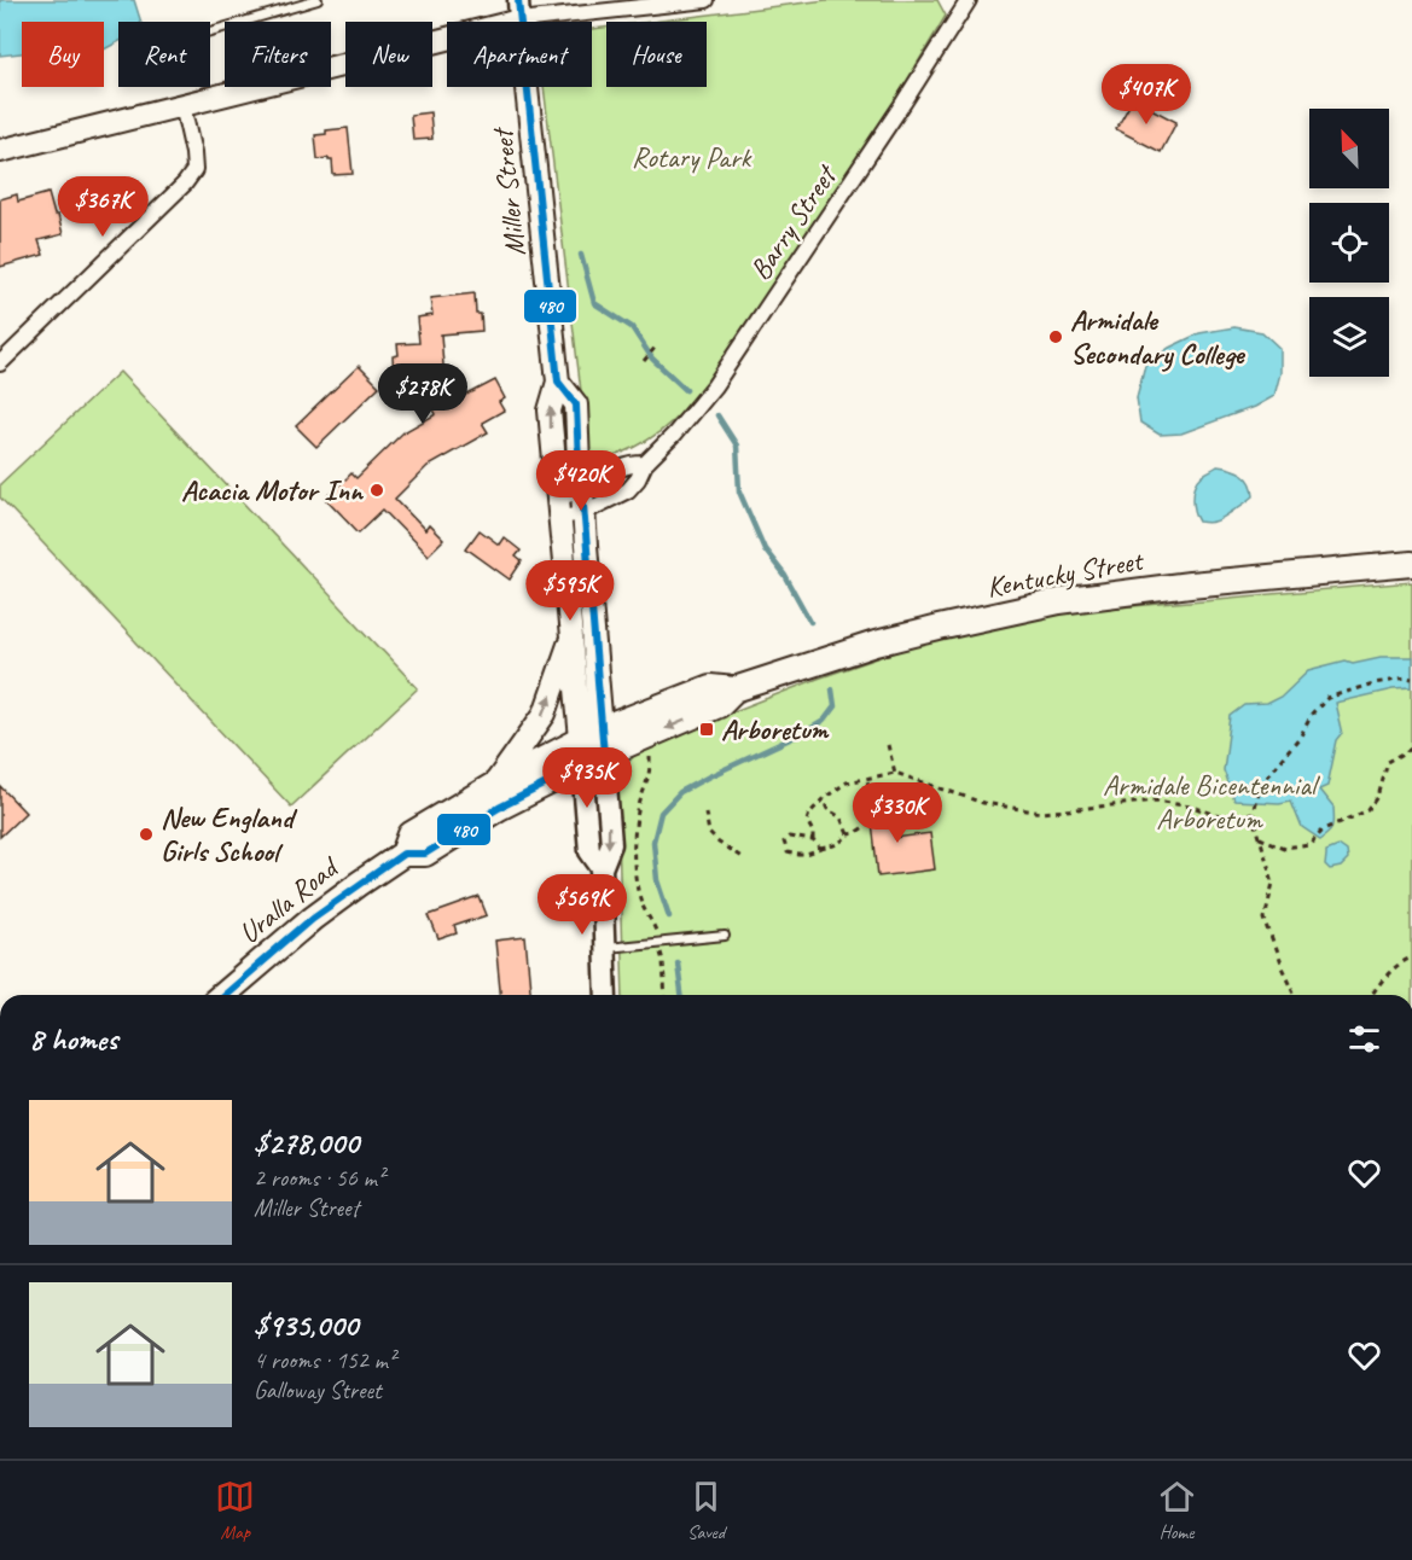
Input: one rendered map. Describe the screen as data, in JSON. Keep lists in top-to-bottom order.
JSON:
{
  "streets": {
    "main road": ["Miller Street", "Kentucky Street", "Uralla Road"],
    "street": ["Barry Street"]
  },
  "crossings": [
    ["Miller Street", "Barry Street"],
    ["Miller Street", "Kentucky Street"],
    ["Miller Street", "Uralla Road"],
    ["Kentucky Street", "Uralla Road"]
  ],
  "parks": ["Rotary Park", "Armidale Bicentennial Arboretum"],
  "places": {
    "other": ["Armidale Secondary College", "Acacia Motor Inn", "New England Girls School"],
    "transit": ["Arboretum"]
  },
  "lines": ["transit line 480"],
  "north": "top left",
  "page": {
    "chip": [
      "Buy",
      "Rent",
      "Filters",
      "New",
      "Apartment",
      "House"
    ],
    "price": [
      "$407K",
      "$367K",
      "$278K",
      "$420K",
      "$595K",
      "$935K",
      "$330K",
      "$569K"
    ],
    "heading": "8 homes",
    "list": [
      {
        "name": "$278,000",
        "note": "2 rooms · 56 m² · Miller Street"
      },
      {
        "name": "$935,000",
        "note": "4 rooms · 152 m² · Galloway Street"
      }
    ],
    "tabs": ["Map", "Saved", "Home"]
  }
}
